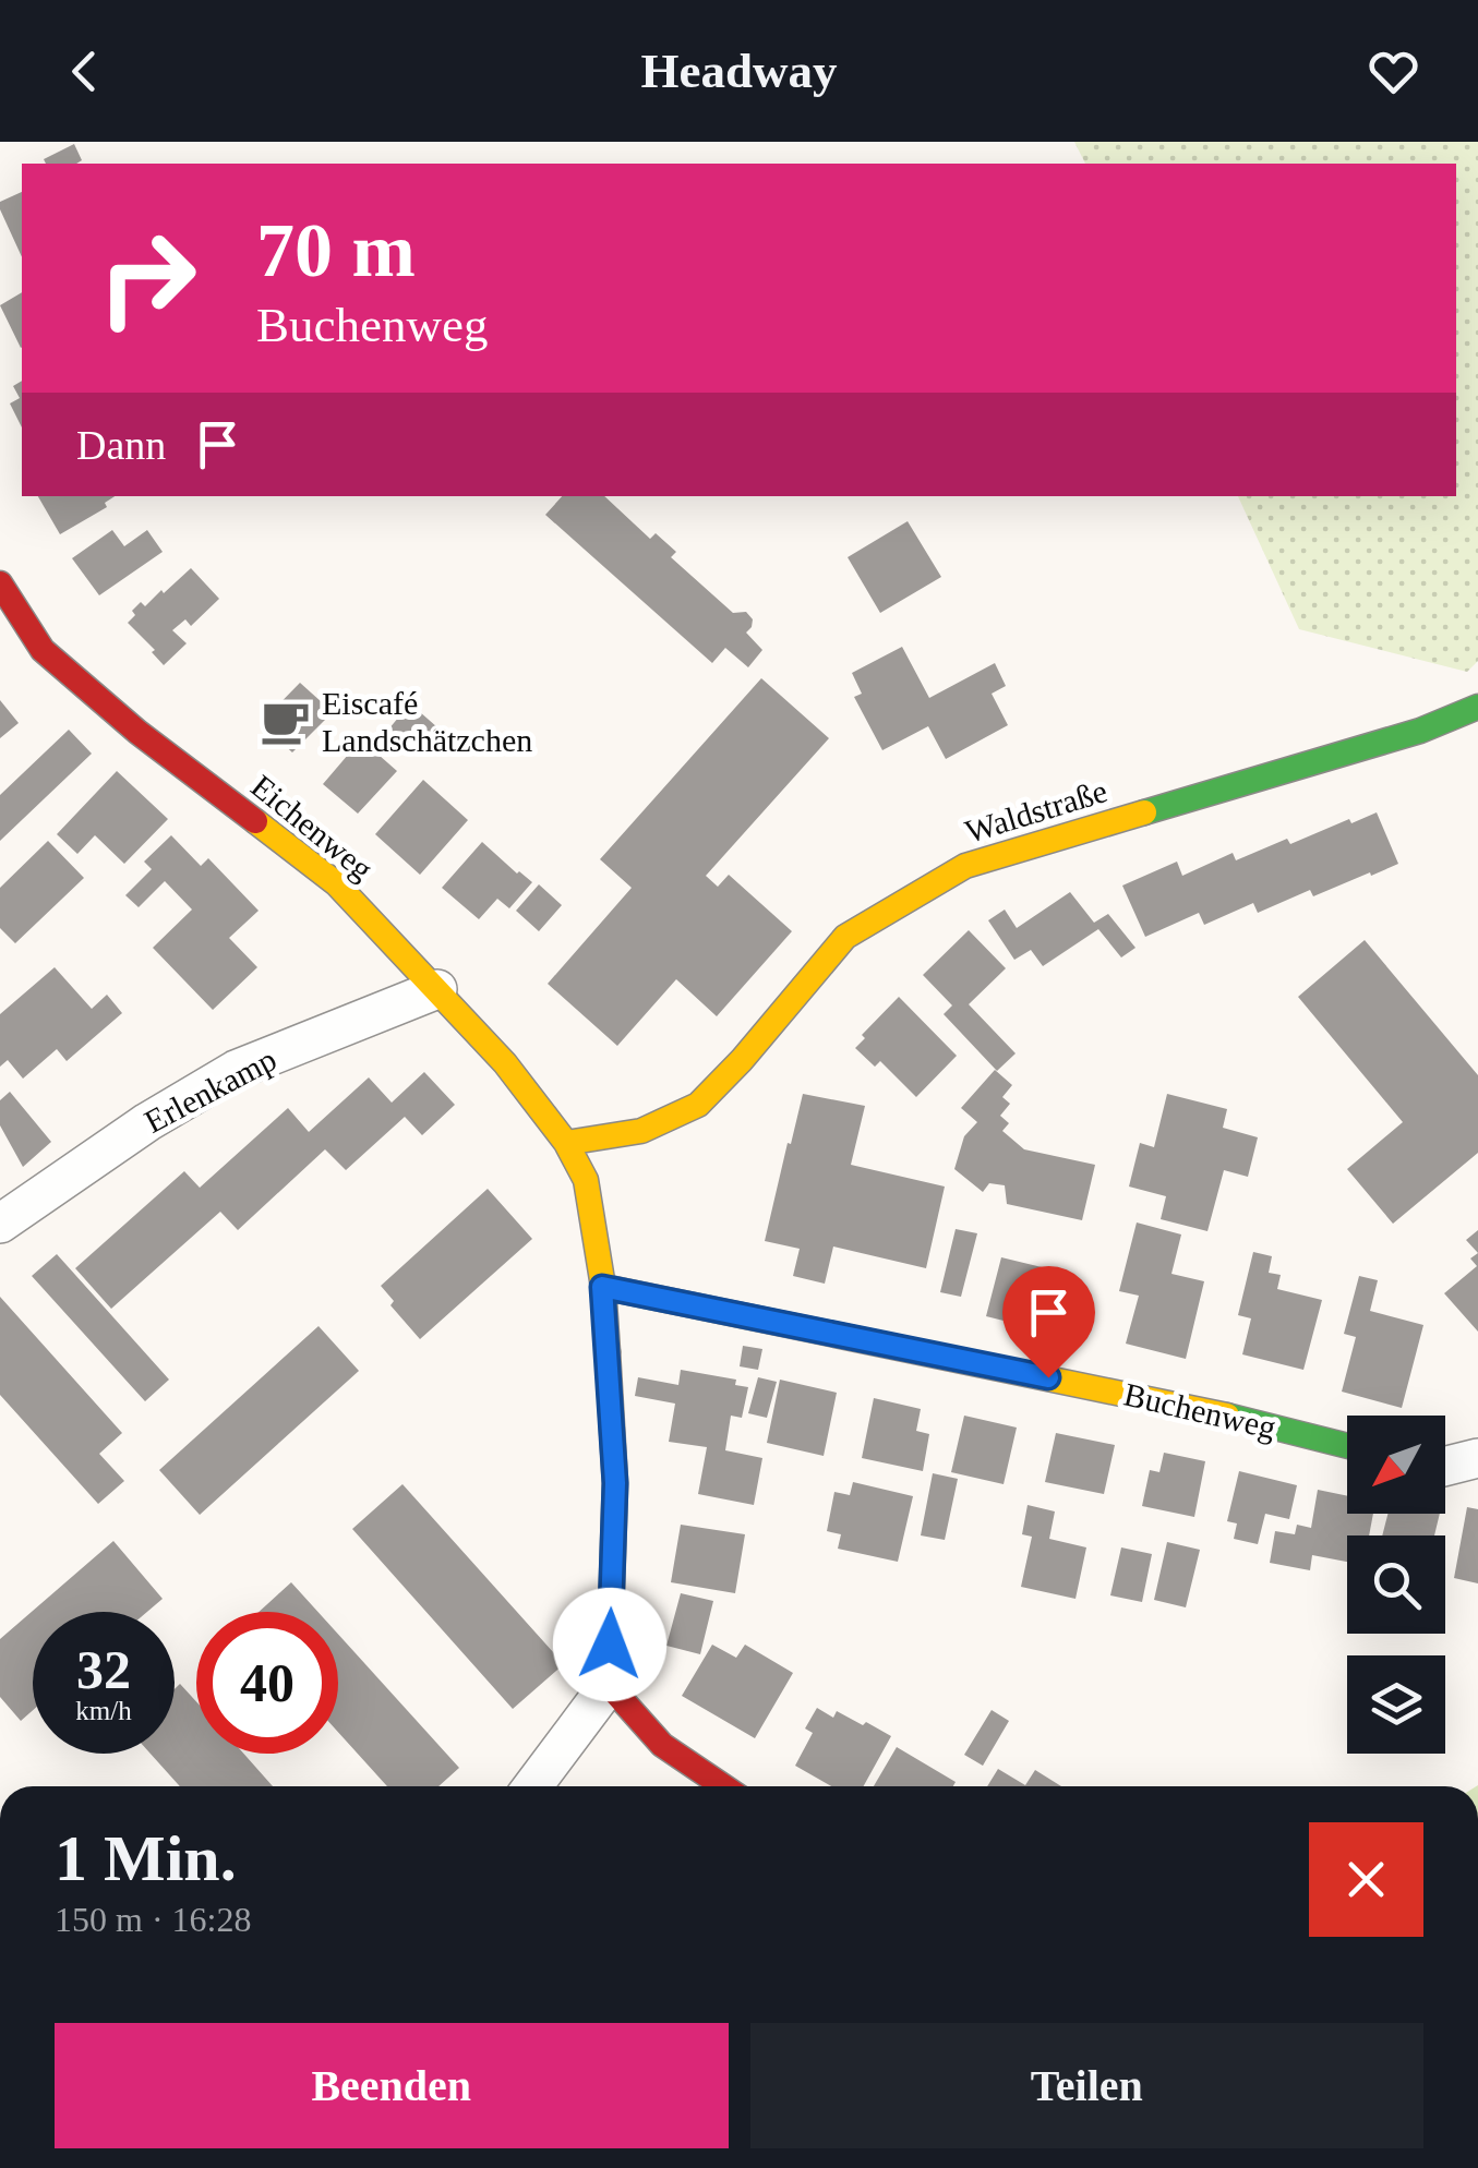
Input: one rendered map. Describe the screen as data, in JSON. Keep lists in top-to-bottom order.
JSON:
{
  "streets": {
    "street": [
      "Waldstraße",
      "Eichenweg",
      "Erlenkamp",
      "Buchenweg"
    ]
  },
  "crossings": [
    ["Waldstraße", "Eichenweg"],
    ["Eichenweg", "Erlenkamp"]
  ],
  "places": {
    "cafe": ["Eiscafé Landschätzchen"]
  },
  "north": "bottom left",
  "page": {
    "header": "Headway",
    "turn": ["70 m", "Buchenweg"],
    "then": "Dann",
    "speed": "32 km/h",
    "limit": "40",
    "heading": ["1 Min.", "150 m · 16:28"],
    "buttons": ["Beenden", "Teilen"]
  }
}
